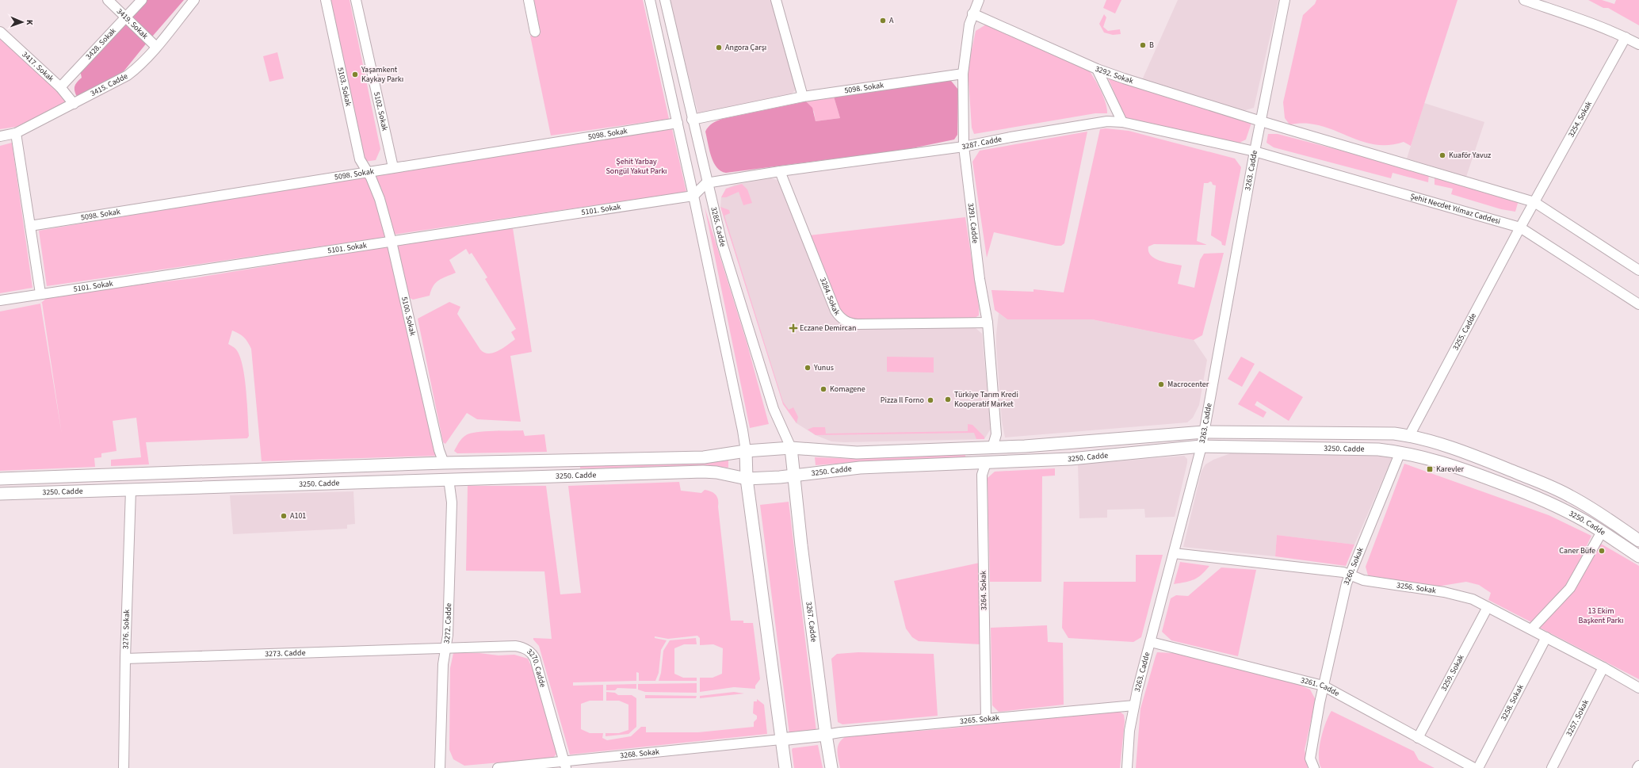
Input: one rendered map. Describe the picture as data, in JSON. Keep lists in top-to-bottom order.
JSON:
{
  "streets": {
    "street": [
      "3419. Sokak",
      "3428. Sokak",
      "3417. Sokak",
      "3292. Sokak",
      "3415. Cadde",
      "5103. Sokak",
      "5098. Sokak",
      "5102. Sokak",
      "3254. Sokak",
      "3287. Cadde",
      "3263. Cadde",
      "Şehit Necdet Yılmaz Caddesi",
      "5101. Sokak",
      "3291. Cadde",
      "3285. Cadde",
      "3284. Sokak",
      "5100. Sokak",
      "3255. Cadde",
      "3250. Cadde",
      "3260. Sokak",
      "3256. Sokak",
      "3264. Sokak",
      "3267. Cadde",
      "3272. Cadde",
      "3276. Sokak",
      "3273. Cadde",
      "3270. Cadde",
      "3259. Sokak",
      "3261. Cadde",
      "3258. Sokak",
      "3257. Sokak",
      "3265. Sokak",
      "3268. Sokak"
    ]
  },
  "crossings": [
    ["3419. Sokak", "3428. Sokak"],
    ["3419. Sokak", "3415. Cadde"],
    ["3428. Sokak", "3417. Sokak"],
    ["3417. Sokak", "3415. Cadde"],
    ["3292. Sokak", "3263. Cadde"],
    ["3292. Sokak", "3291. Cadde"],
    ["5103. Sokak", "5098. Sokak"],
    ["5103. Sokak", "5100. Sokak"],
    ["5098. Sokak", "5102. Sokak"],
    ["5098. Sokak", "3291. Cadde"],
    ["5098. Sokak", "3285. Cadde"],
    ["5098. Sokak", "5100. Sokak"],
    ["3254. Sokak", "Şehit Necdet Yılmaz Caddesi"],
    ["3254. Sokak", "3255. Cadde"],
    ["3287. Cadde", "3263. Cadde"],
    ["3287. Cadde", "Şehit Necdet Yılmaz Caddesi"],
    ["3287. Cadde", "3291. Cadde"],
    ["3287. Cadde", "3285. Cadde"],
    ["3287. Cadde", "3284. Sokak"],
    ["3263. Cadde", "Şehit Necdet Yılmaz Caddesi"],
    ["3263. Cadde", "3250. Cadde"],
    ["3263. Cadde", "3256. Sokak"],
    ["3263. Cadde", "3261. Cadde"],
    ["3263. Cadde", "3265. Sokak"],
    ["Şehit Necdet Yılmaz Caddesi", "3255. Cadde"],
    ["5101. Sokak", "3285. Cadde"],
    ["5101. Sokak", "5100. Sokak"],
    ["3291. Cadde", "3284. Sokak"],
    ["3291. Cadde", "3250. Cadde"],
    ["3285. Cadde", "3250. Cadde"],
    ["3285. Cadde", "3267. Cadde"],
    ["5100. Sokak", "3250. Cadde"],
    ["3255. Cadde", "3250. Cadde"],
    ["3250. Cadde", "3260. Sokak"],
    ["3250. Cadde", "3264. Sokak"],
    ["3250. Cadde", "3267. Cadde"],
    ["3250. Cadde", "3272. Cadde"],
    ["3250. Cadde", "3276. Sokak"],
    ["3260. Sokak", "3256. Sokak"],
    ["3260. Sokak", "3261. Cadde"],
    ["3256. Sokak", "3259. Sokak"],
    ["3256. Sokak", "3258. Sokak"],
    ["3256. Sokak", "3257. Sokak"],
    ["3264. Sokak", "3265. Sokak"],
    ["3267. Cadde", "3265. Sokak"],
    ["3272. Cadde", "3273. Cadde"],
    ["3272. Cadde", "3270. Cadde"],
    ["3276. Sokak", "3273. Cadde"],
    ["3273. Cadde", "3270. Cadde"],
    ["3270. Cadde", "3268. Sokak"],
    ["3259. Sokak", "3261. Cadde"]
  ],
  "parks": ["Şehit Yarbay Songül Yakut Parkı", "13 Ekim Başkent Parkı"],
  "places": {
    "other": [
      "A",
      "B",
      "Angora Çarşı",
      "Yaşamkent Kaykay Parkı",
      "Kuaför Yavuz",
      "Yunus",
      "Macrocenter",
      "Komagene",
      "Türkiye Tarım Kredi Kooperatif Market",
      "Pizza Il Forno",
      "A101",
      "Caner Büfe"
    ],
    "health": ["Eczane Demircan"],
    "transit": ["Karevler"]
  },
  "north": "right"
}
